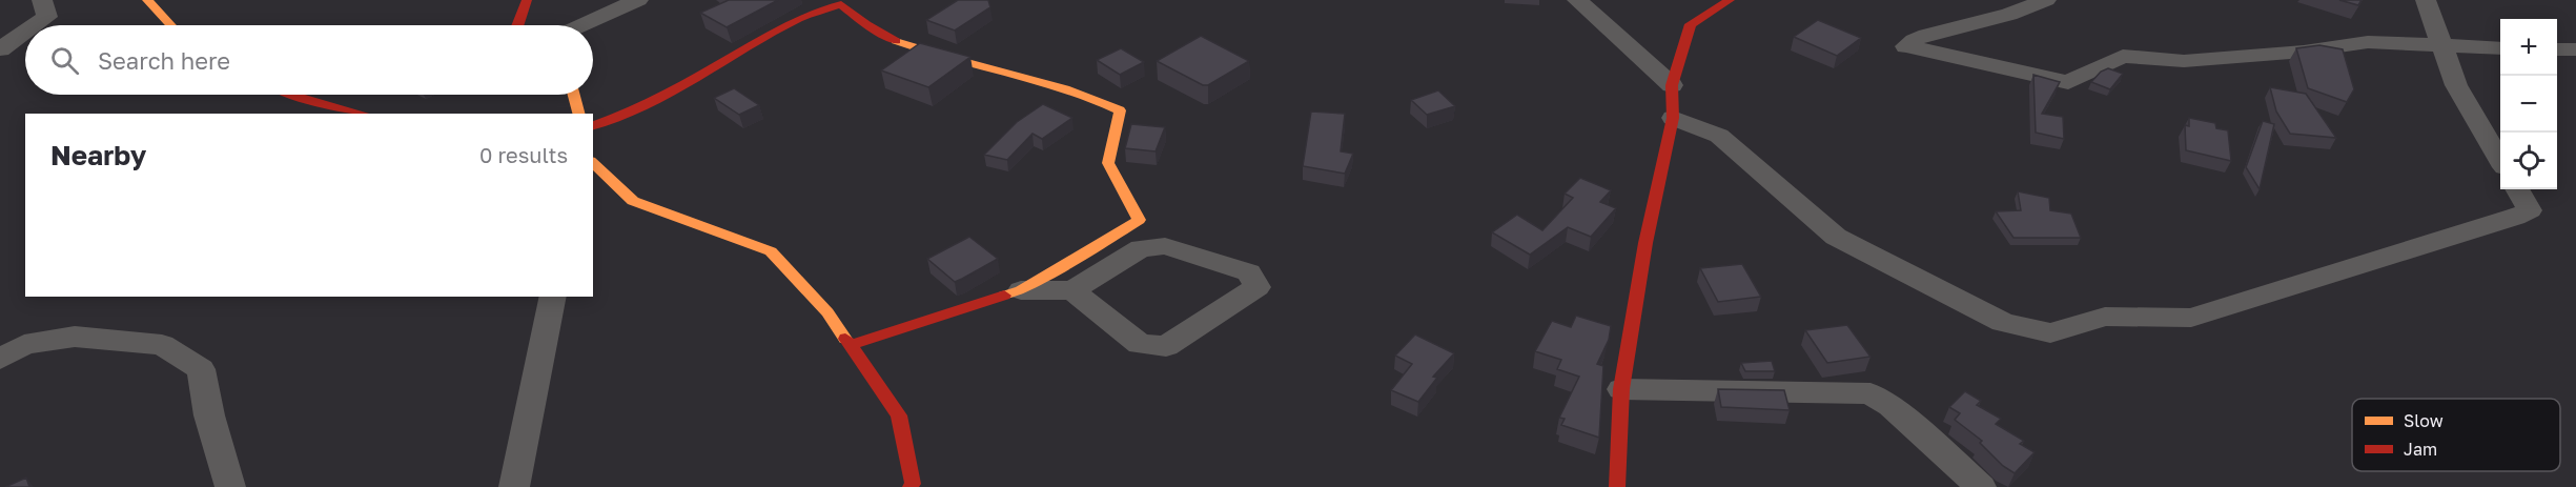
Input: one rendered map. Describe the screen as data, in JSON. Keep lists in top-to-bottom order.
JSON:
{
  "legend": ["Slow", "Jam"],
  "page": {
    "map_buttons": ["+", "−"],
    "search": "Search here",
    "heading": ["Nearby", "0 results"]
  }
}
